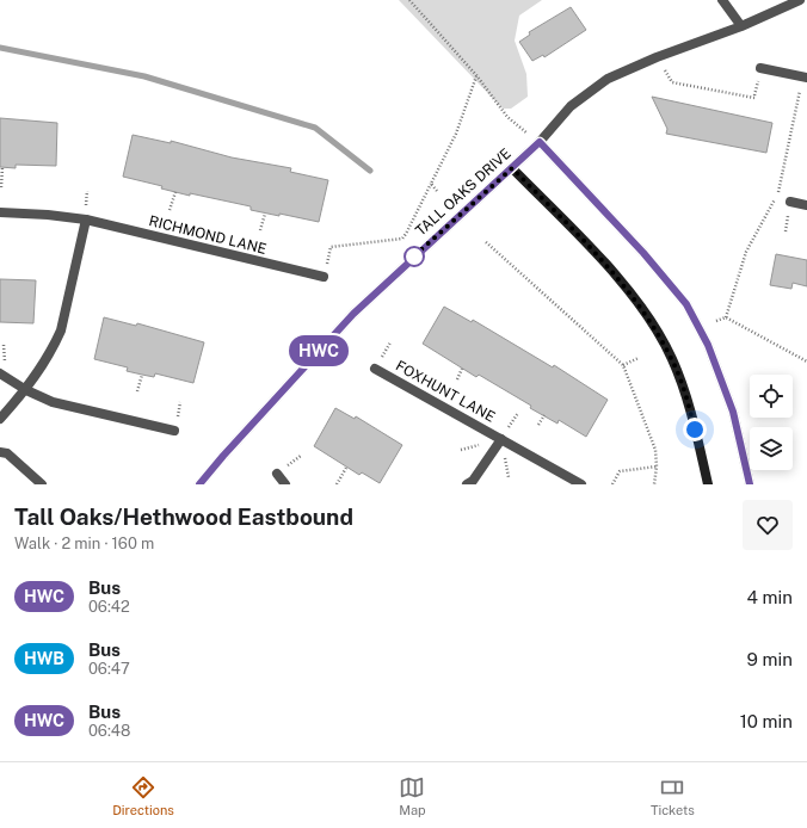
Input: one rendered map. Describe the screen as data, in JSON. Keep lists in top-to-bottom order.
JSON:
{
  "streets": {
    "street": ["TALL OAKS DRIVE", "RICHMOND LANE", "FOXHUNT LANE"]
  },
  "lines": ["bus line HWC"],
  "page": {
    "on_map": "HWC",
    "heading": ["Tall Oaks/Hethwood Eastbound", "Walk · 2 min · 160 m"],
    "list": [
      {
        "mark": "HWC",
        "name": "Bus",
        "note": "06:42",
        "value": "4 min"
      },
      {
        "mark": "HWB",
        "name": "Bus",
        "note": "06:47",
        "value": "9 min"
      },
      {
        "mark": "HWC",
        "name": "Bus",
        "note": "06:48",
        "value": "10 min"
      }
    ],
    "tabs": ["Directions", "Map", "Tickets"]
  }
}
